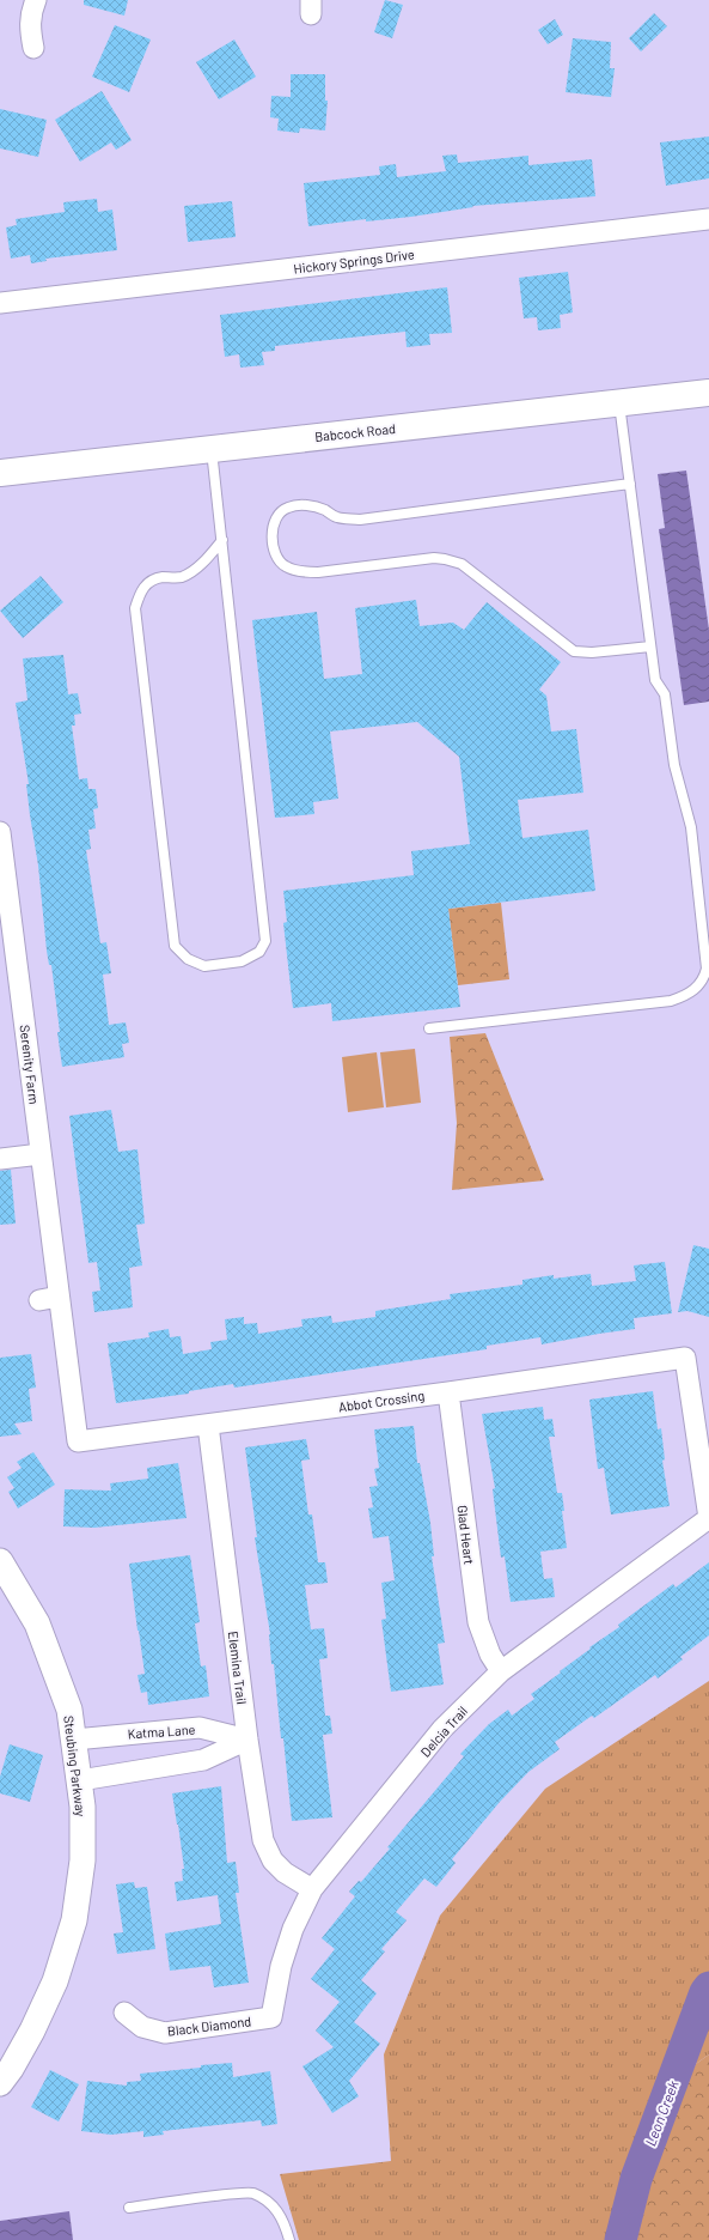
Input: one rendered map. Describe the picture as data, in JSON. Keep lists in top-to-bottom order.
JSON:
{
  "streets": {
    "main road": ["Babcock Road"],
    "street": [
      "Hickory Springs Drive",
      "Serenity Farm",
      "Abbot Crossing",
      "Glad Heart",
      "Elemina Trail",
      "Katma Lane",
      "Delcia Trail",
      "Steubing Parkway",
      "Black Diamond"
    ]
  },
  "crossings": [
    ["Serenity Farm", "Abbot Crossing"],
    ["Abbot Crossing", "Glad Heart"],
    ["Abbot Crossing", "Elemina Trail"],
    ["Abbot Crossing", "Delcia Trail"],
    ["Glad Heart", "Delcia Trail"],
    ["Elemina Trail", "Katma Lane"],
    ["Elemina Trail", "Delcia Trail"],
    ["Katma Lane", "Steubing Parkway"],
    ["Delcia Trail", "Black Diamond"]
  ],
  "water": ["Leon Creek"]
}
